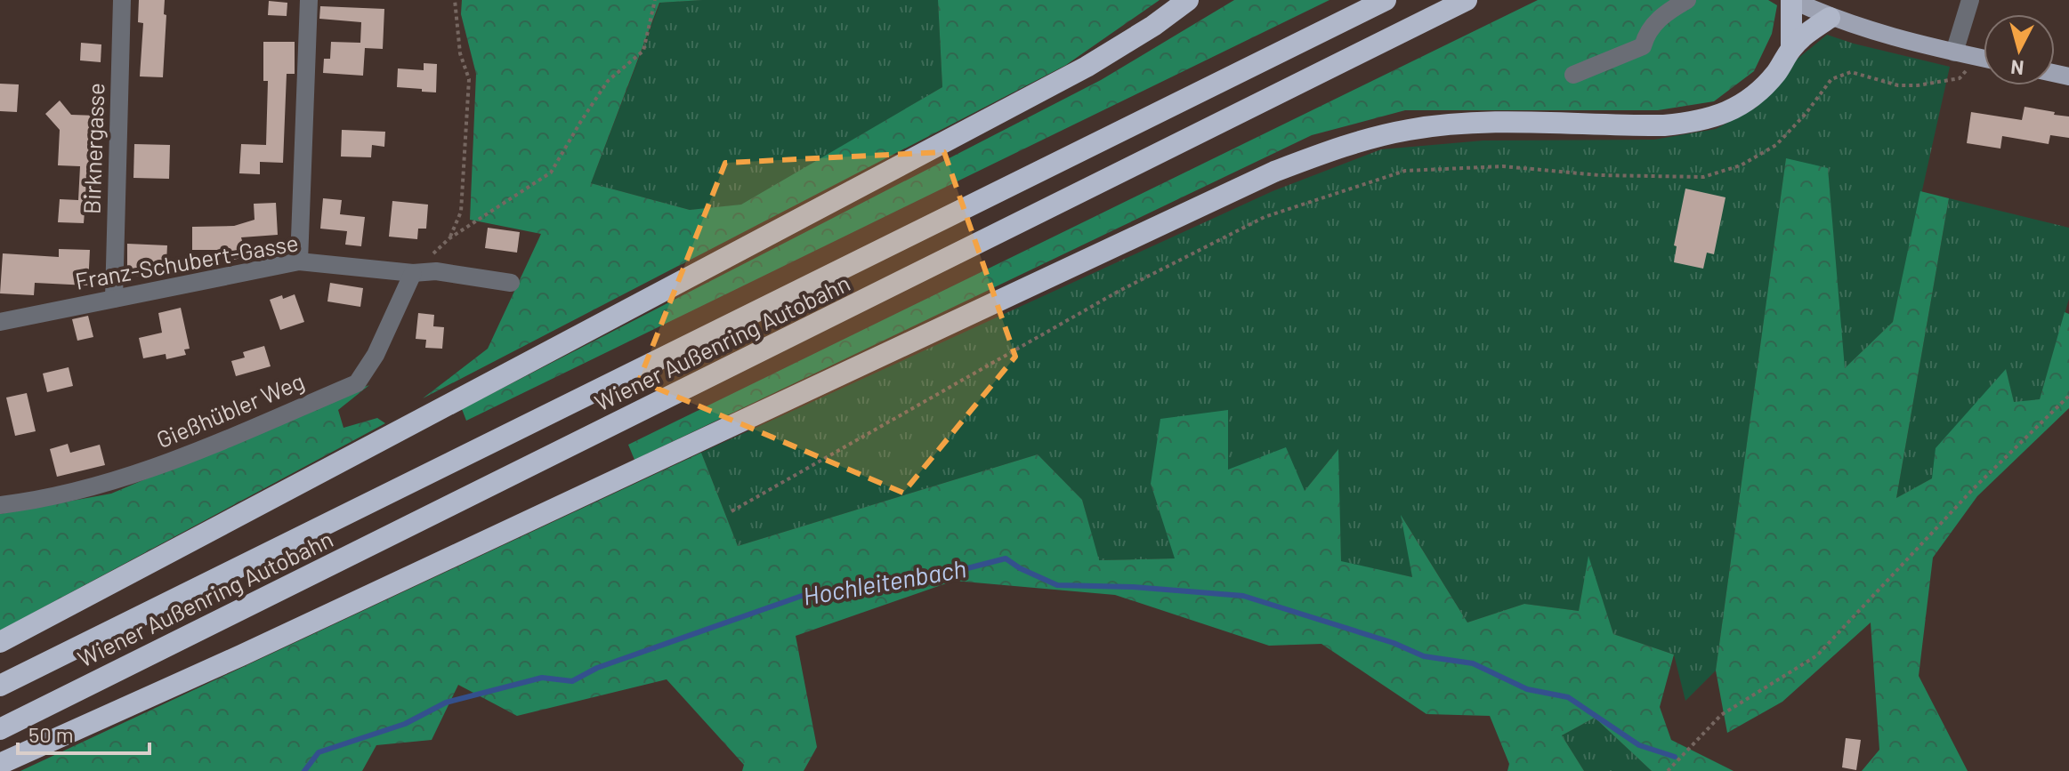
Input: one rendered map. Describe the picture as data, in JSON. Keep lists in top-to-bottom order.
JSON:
{
  "streets": {
    "highway": ["Wiener Außenring Autobahn"],
    "street": ["Birknergasse", "Franz-Schubert-Gasse", "Gießhübler Weg"]
  },
  "crossings": [
    ["Birknergasse", "Franz-Schubert-Gasse"],
    ["Franz-Schubert-Gasse", "Gießhübler Weg"]
  ],
  "water": ["Hochleitenbach"],
  "scale_bar": "50 m",
  "north": "bottom"
}
